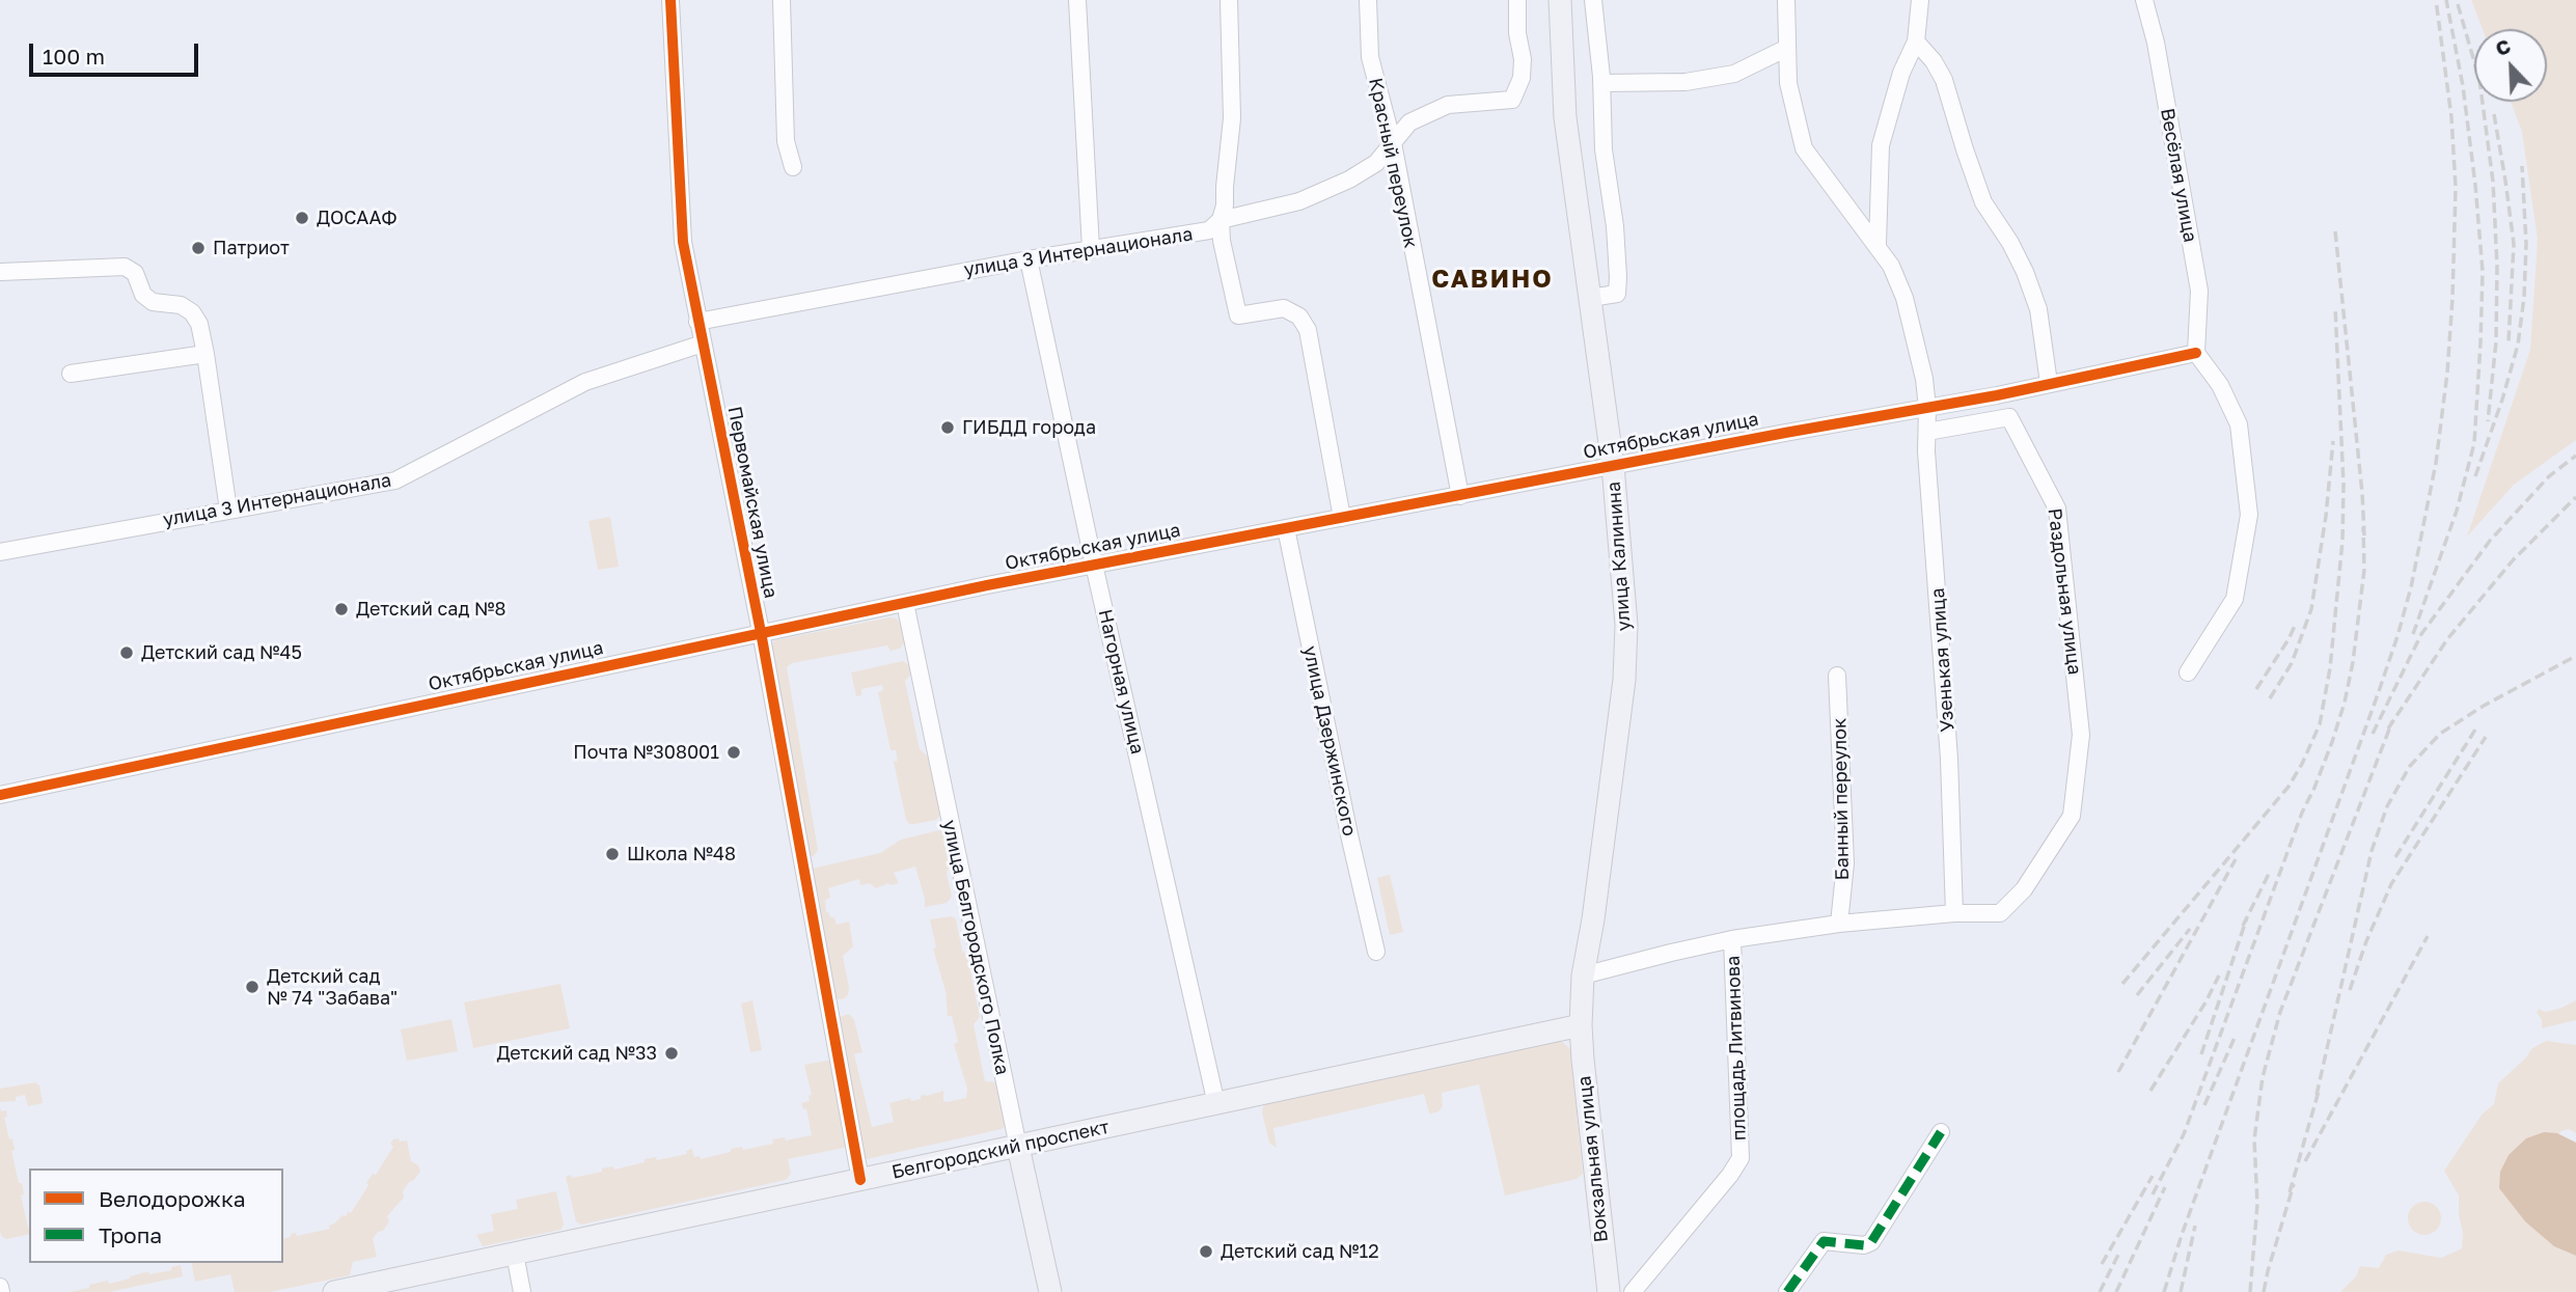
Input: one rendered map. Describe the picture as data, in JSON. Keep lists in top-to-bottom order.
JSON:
{
  "streets": {
    "main road": [
      "улица Калинина",
      "улица Белгородского Полка",
      "Белгородский проспект",
      "Вокзальная улица"
    ],
    "street": [
      "Красный переулок",
      "Весёлая улица",
      "улица 3 Интернационала",
      "Октябрьская улица",
      "Первомайская улица",
      "Раздольная улица",
      "Узенькая улица",
      "Нагорная улица",
      "улица Дзержинского",
      "Банный переулок",
      "площадь Литвинова"
    ]
  },
  "crossings": [
    ["Красный переулок", "улица 3 Интернационала"],
    ["Красный переулок", "Октябрьская улица"],
    ["Весёлая улица", "Октябрьская улица"],
    ["улица 3 Интернационала", "Первомайская улица"],
    ["улица 3 Интернационала", "Нагорная улица"],
    ["Октябрьская улица", "Первомайская улица"],
    ["Октябрьская улица", "улица Калинина"],
    ["Октябрьская улица", "Узенькая улица"],
    ["Октябрьская улица", "Нагорная улица"],
    ["Октябрьская улица", "улица Дзержинского"],
    ["Октябрьская улица", "улица Белгородского Полка"],
    ["Первомайская улица", "Белгородский проспект"],
    ["улица Калинина", "Белгородский проспект"],
    ["улица Калинина", "Вокзальная улица"],
    ["Раздольная улица", "Узенькая улица"],
    ["Нагорная улица", "Белгородский проспект"],
    ["улица Белгородского Полка", "Белгородский проспект"],
    ["Белгородский проспект", "Вокзальная улица"]
  ],
  "districts": ["САВИНО"],
  "places": [
    "ДОСААФ",
    "Патриот",
    "ГИБДД города",
    "Детский сад №8",
    "Детский сад №45",
    "Почта №308001",
    "Школа №48",
    "Детский сад № 74 \"Забава\"",
    "Детский сад №33",
    "Детский сад №12"
  ],
  "legend": ["Велодорожка", "Тропа"],
  "scale_bar": "100 m",
  "north": "top left"
}
